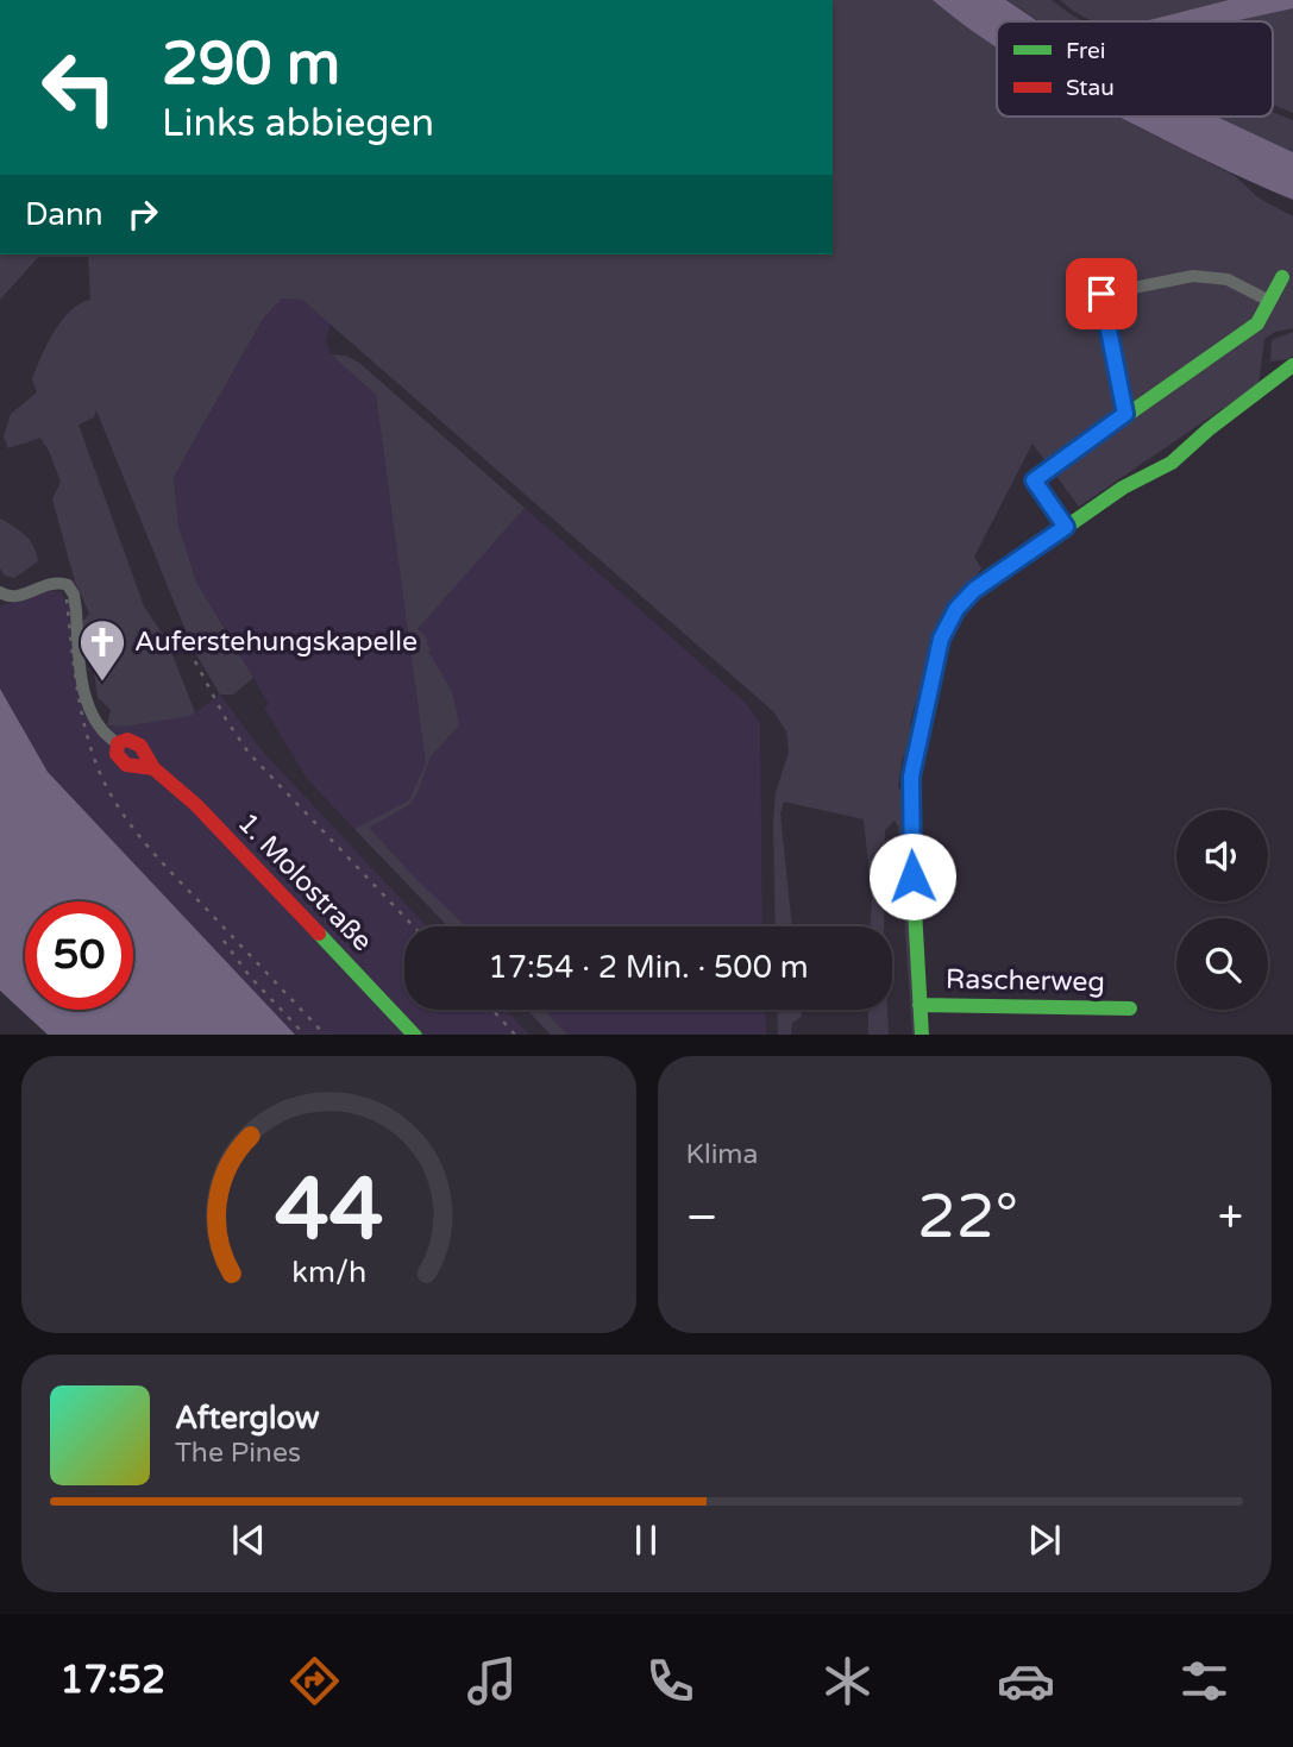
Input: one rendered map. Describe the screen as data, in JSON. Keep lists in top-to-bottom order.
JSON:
{
  "streets": {
    "street": ["1. Molostraße", "Rascherweg"]
  },
  "places": {
    "church": ["Auferstehungskapelle"]
  },
  "legend": ["Frei", "Stau"],
  "page": {
    "turn": ["290 m", "Links abbiegen"],
    "then": "Dann",
    "limit": "50",
    "trip": "17:54 · 2 Min. · 500 m",
    "tile": "Klima",
    "heat": ["−", "22°", "+"],
    "song": ["Afterglow", "The Pines"],
    "tabs": "17:52",
    "gauge": ["44", "km/h"]
  }
}
